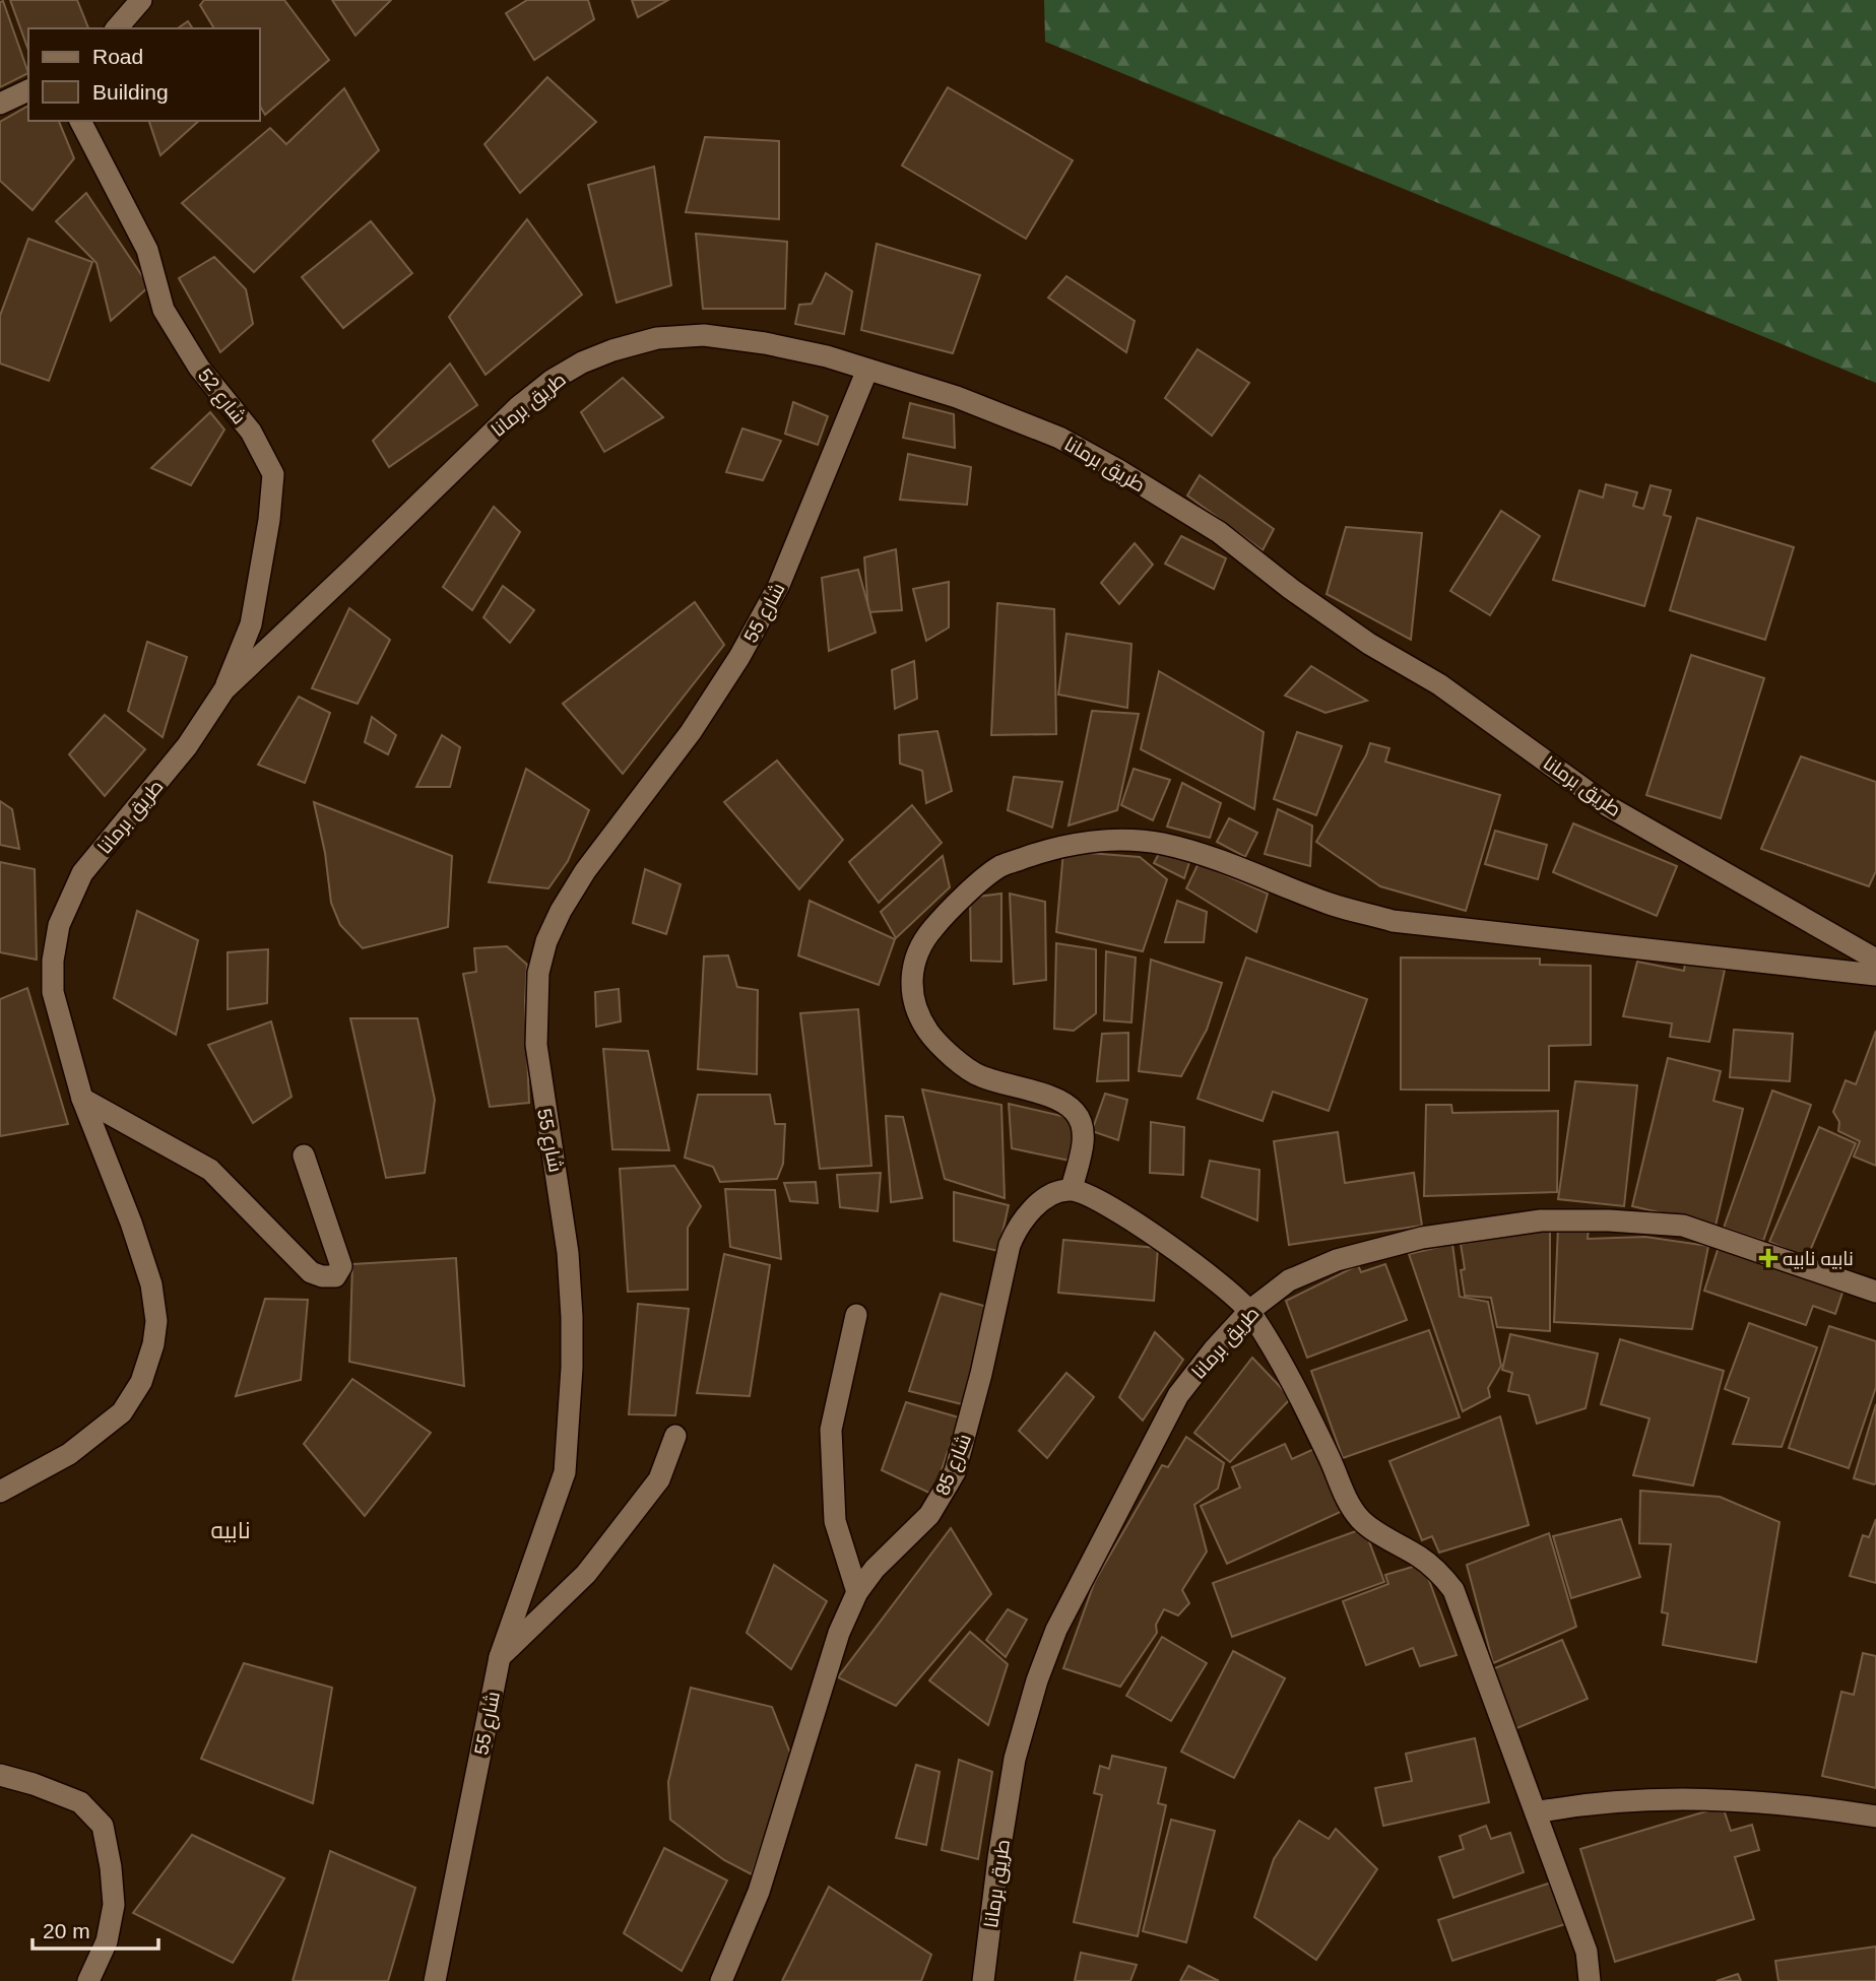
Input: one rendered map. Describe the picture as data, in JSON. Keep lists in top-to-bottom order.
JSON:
{
  "streets": {
    "street": [
      "شارع 52",
      "طريق برمانا",
      "شارع 55",
      "شارع 85"
    ]
  },
  "crossings": [
    ["شارع 52", "طريق برمانا"],
    ["طريق برمانا", "شارع 55"]
  ],
  "districts": ["نابيه"],
  "places": {
    "health": ["نابيه نابيه"]
  },
  "legend": ["Road", "Building"],
  "scale_bar": "20 m"
}
